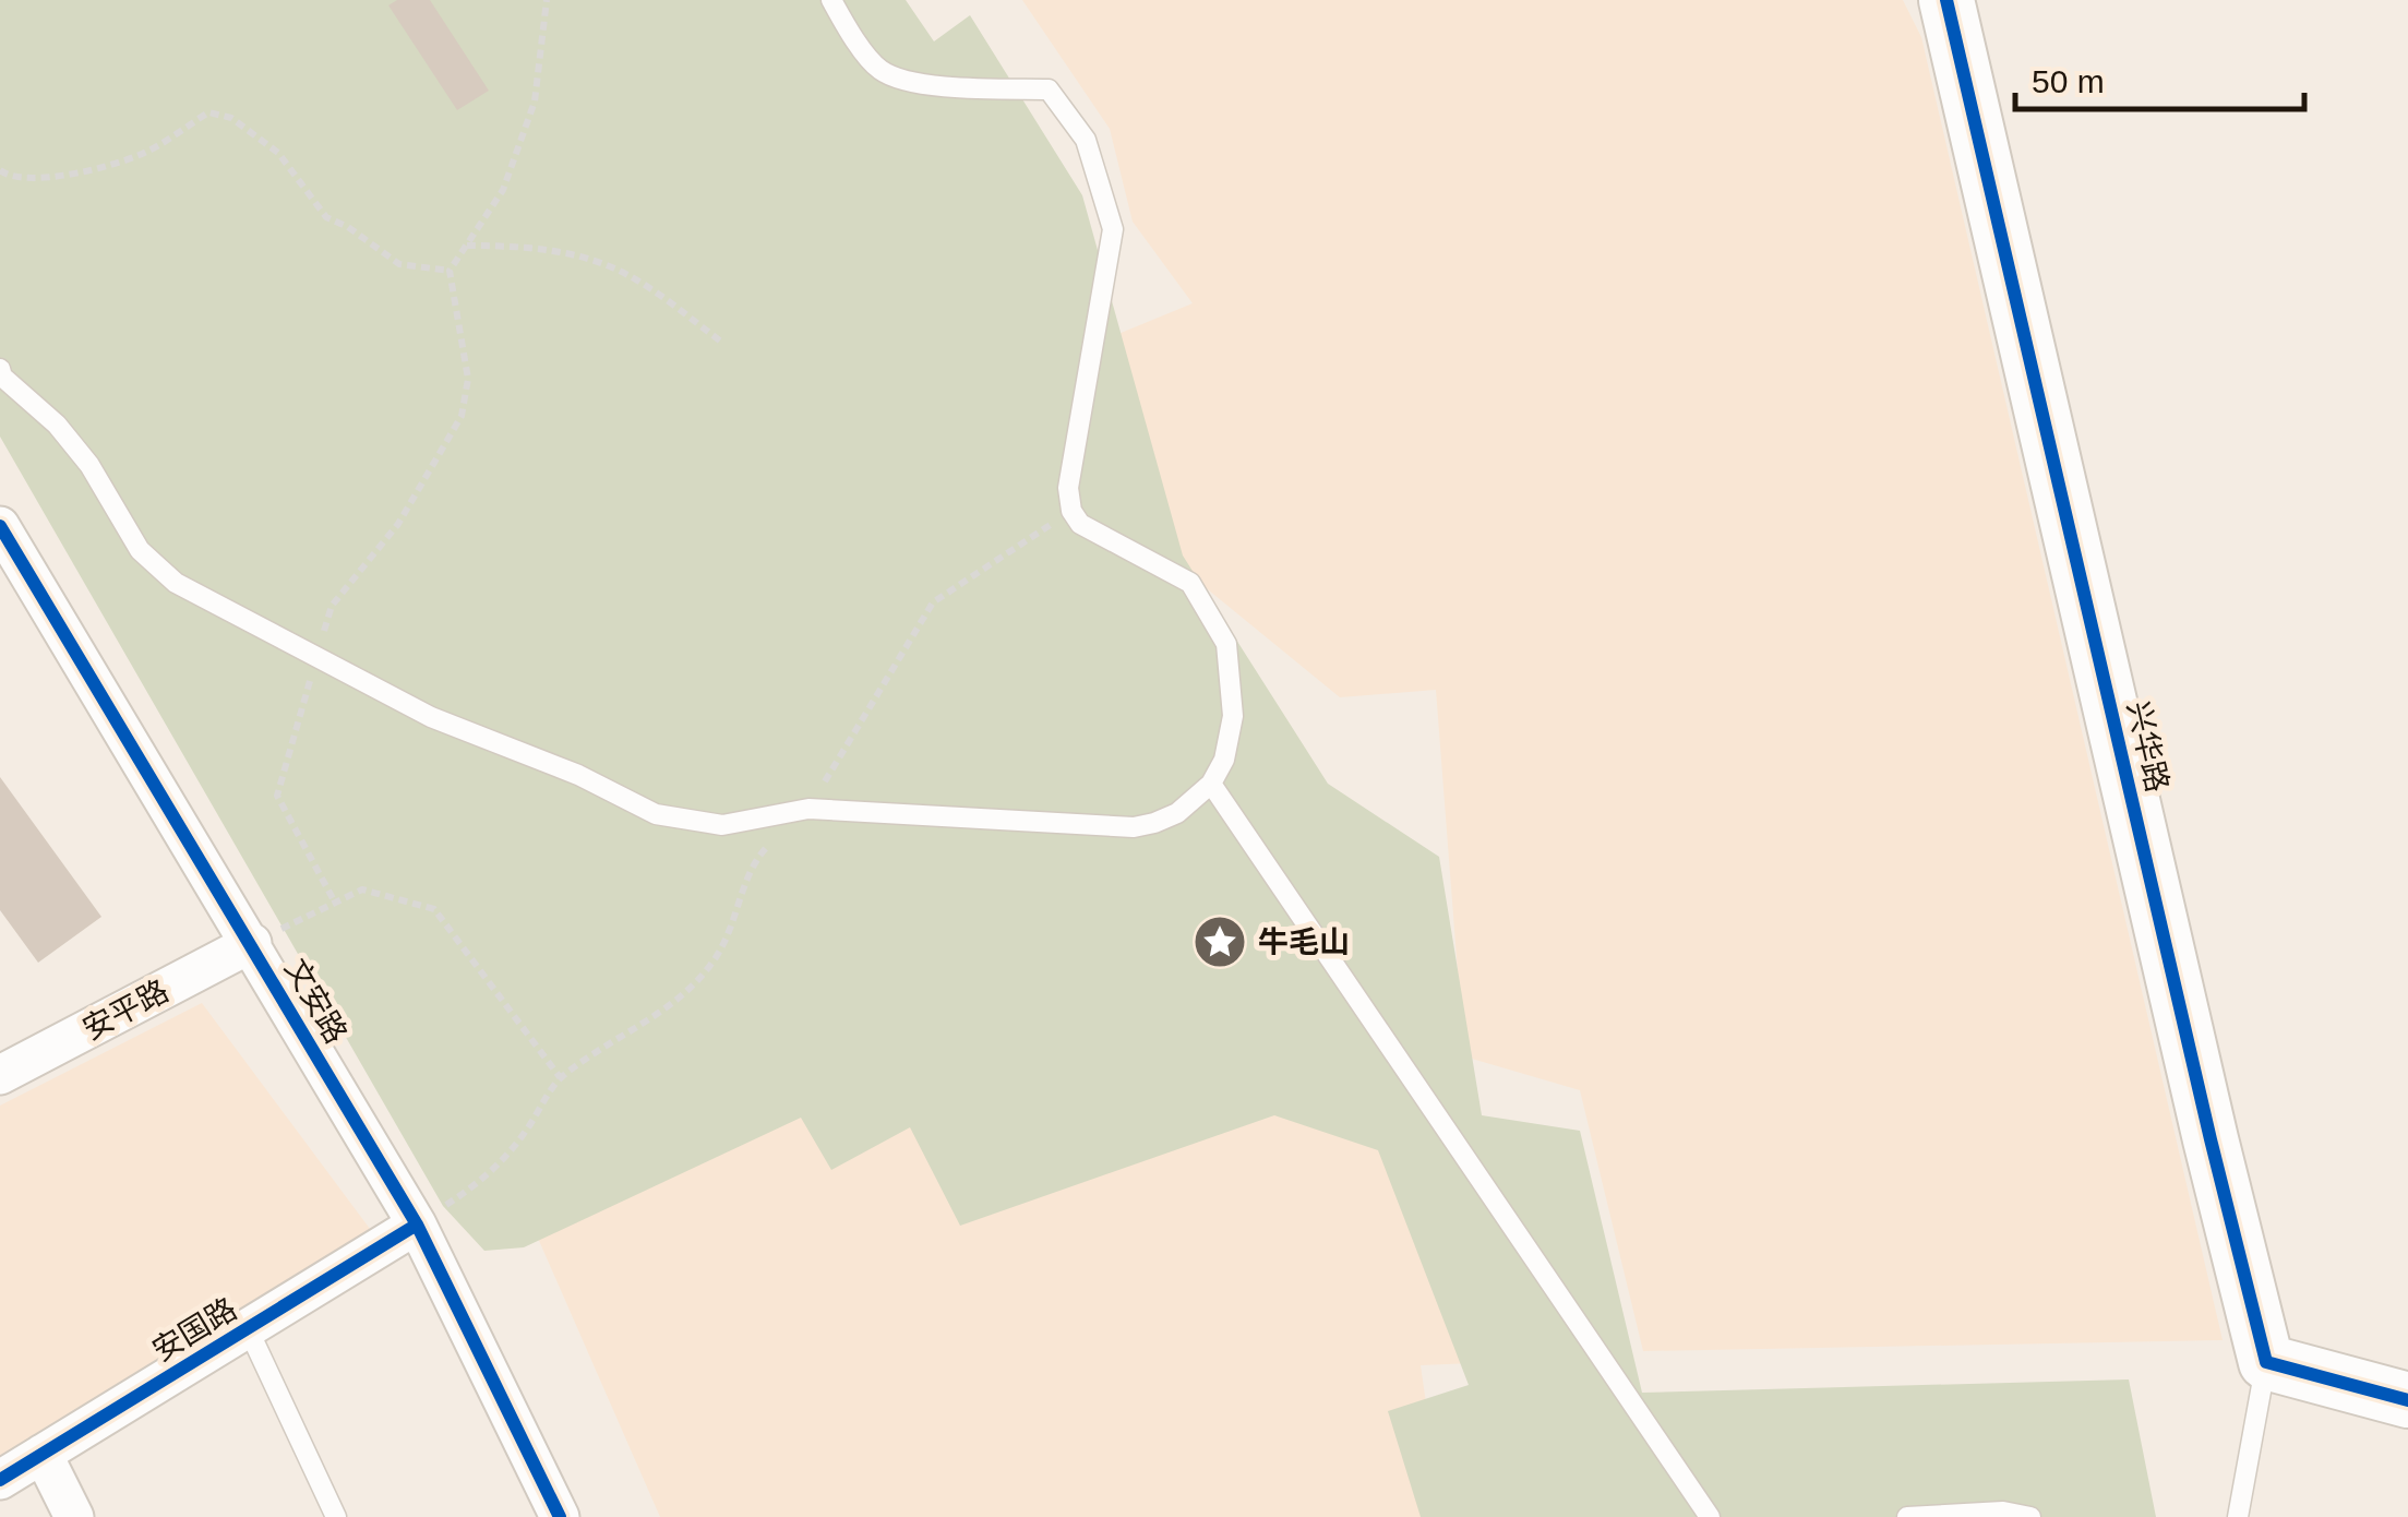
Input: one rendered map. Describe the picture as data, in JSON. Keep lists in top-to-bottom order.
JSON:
{
  "streets": {
    "street": [
      "兴华路",
      "文安路",
      "安平路",
      "安国路"
    ]
  },
  "crossings": [
    ["文安路", "安平路"],
    ["文安路", "安国路"]
  ],
  "places": {
    "place": ["牛毛山"]
  },
  "scale_bar": "50 m"
}
